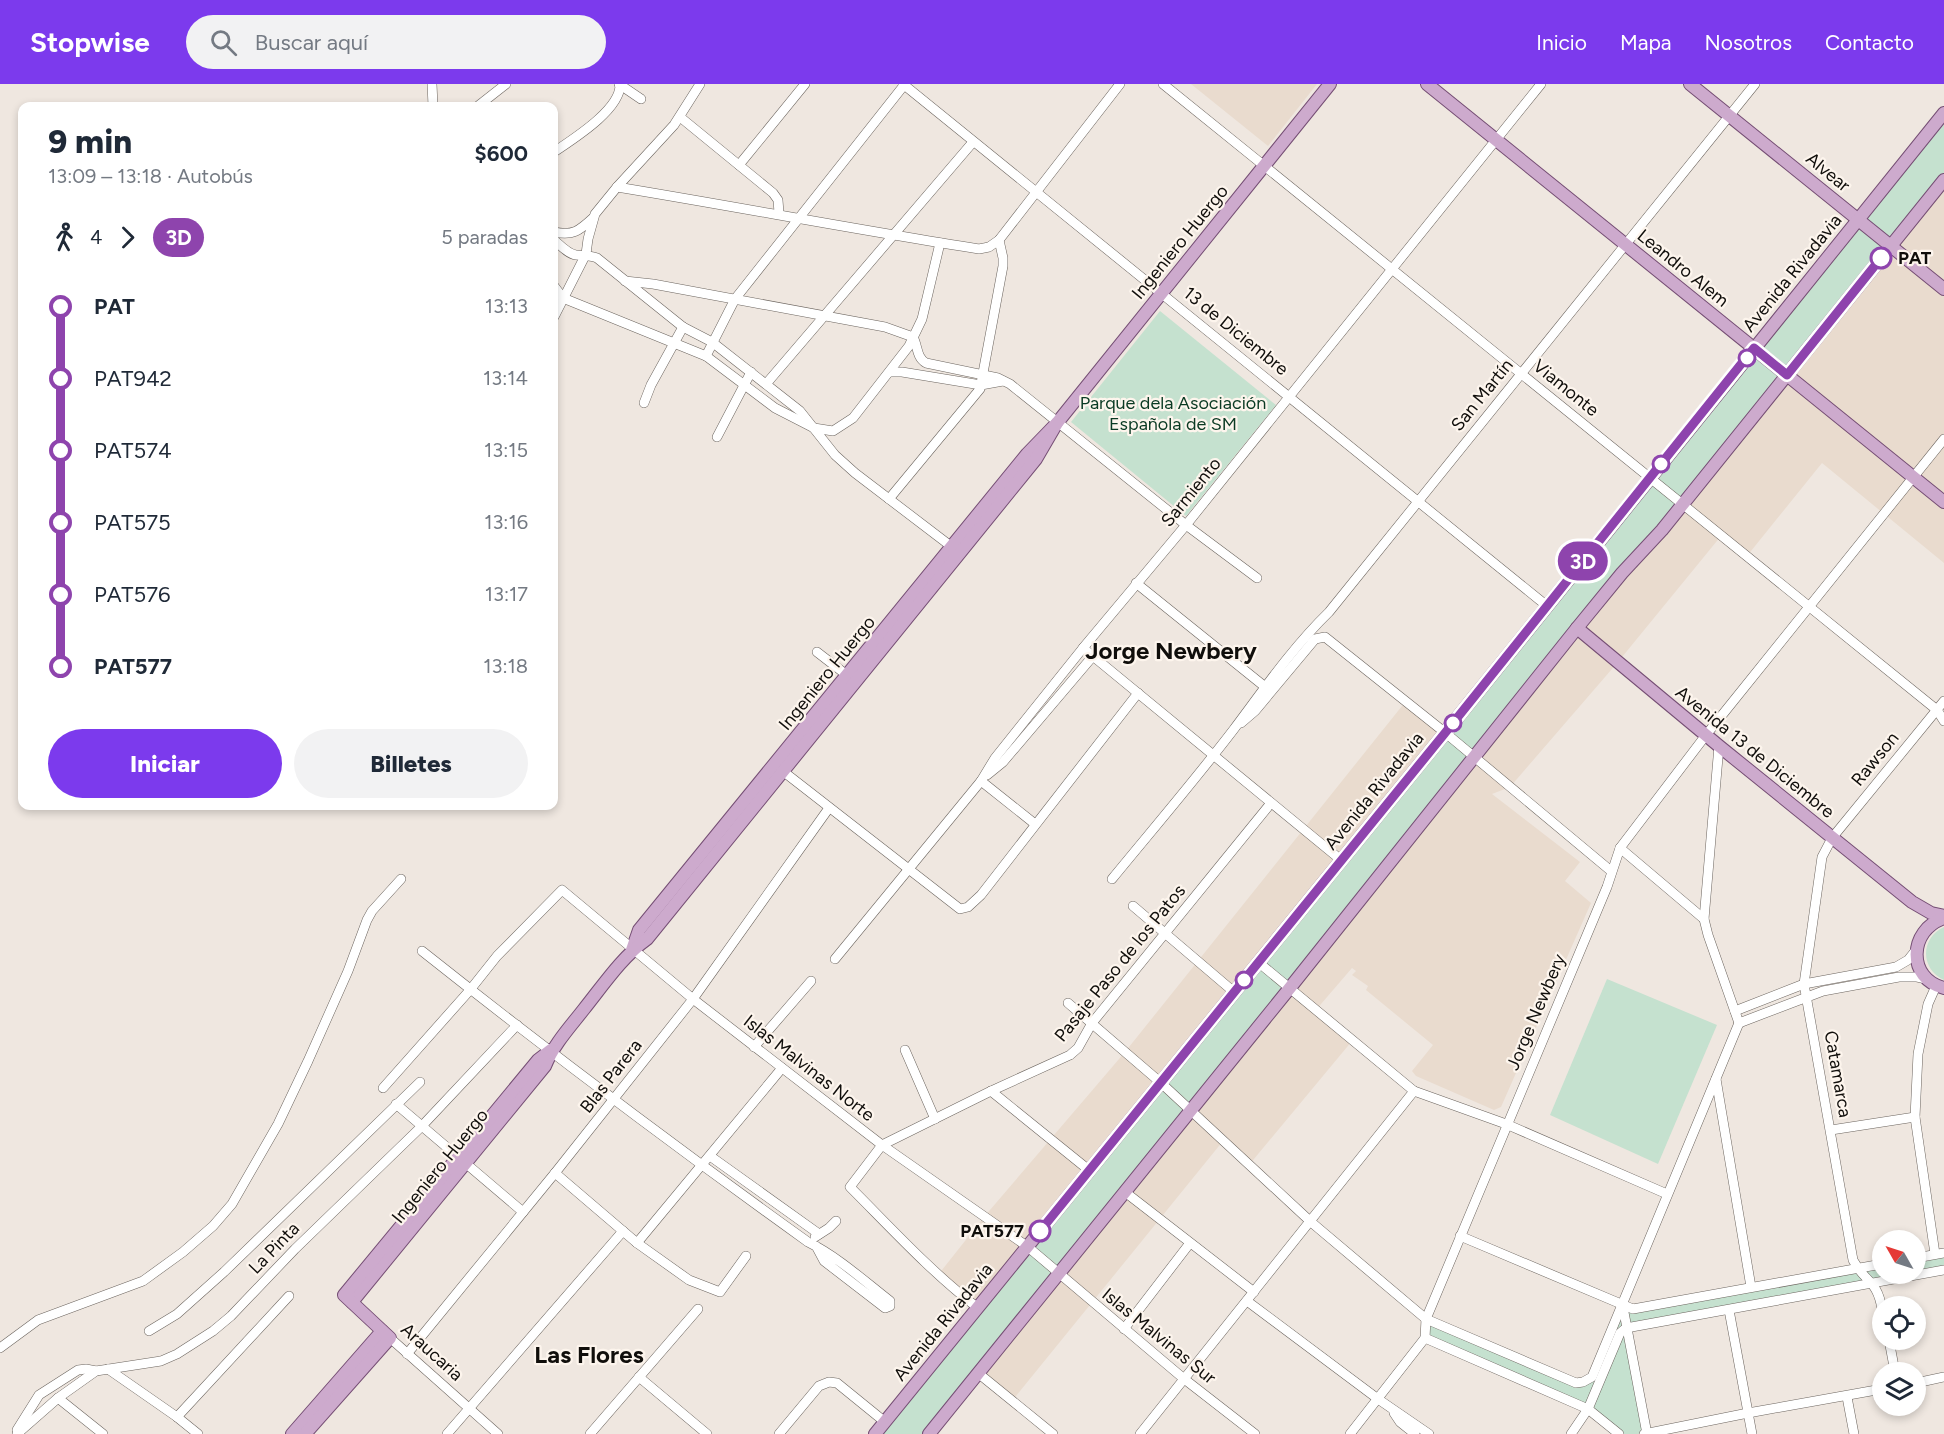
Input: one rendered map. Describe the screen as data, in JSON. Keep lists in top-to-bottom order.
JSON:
{
  "streets": {
    "main road": [
      "Alvear",
      "Ingeniero Huergo",
      "Leandro Alem",
      "Avenida Rivadavia",
      "Avenida 13 de Diciembre",
      "Araucaria"
    ],
    "street": [
      "13 de Diciembre",
      "Viamonte",
      "San Martín",
      "Sarmiento",
      "Rawson",
      "Pasaje Paso de los Patos",
      "Jorge Newbery",
      "Islas Malvinas Norte",
      "Catamarca",
      "Blas Parera",
      "La Pinta",
      "Islas Malvinas Sur"
    ]
  },
  "crossings": [
    ["Alvear", "Avenida Rivadavia"],
    ["Alvear", "San Martín"],
    ["Ingeniero Huergo", "13 de Diciembre"],
    ["Ingeniero Huergo", "Viamonte"],
    ["Ingeniero Huergo", "Islas Malvinas Norte"],
    ["Ingeniero Huergo", "Araucaria"],
    ["Leandro Alem", "Avenida Rivadavia"],
    ["Leandro Alem", "San Martín"],
    ["Leandro Alem", "Sarmiento"],
    ["Leandro Alem", "Jorge Newbery"],
    ["Avenida Rivadavia", "13 de Diciembre"],
    ["Avenida Rivadavia", "Viamonte"],
    ["Avenida Rivadavia", "San Martín"],
    ["Avenida Rivadavia", "Pasaje Paso de los Patos"],
    ["Avenida Rivadavia", "Islas Malvinas Norte"],
    ["13 de Diciembre", "San Martín"],
    ["13 de Diciembre", "Sarmiento"],
    ["Viamonte", "San Martín"],
    ["Viamonte", "Sarmiento"],
    ["Viamonte", "Rawson"],
    ["Viamonte", "Jorge Newbery"],
    ["Avenida 13 de Diciembre", "Rawson"],
    ["Avenida 13 de Diciembre", "Jorge Newbery"],
    ["Avenida 13 de Diciembre", "Catamarca"],
    ["Rawson", "Catamarca"],
    ["Pasaje Paso de los Patos", "Islas Malvinas Norte"],
    ["Islas Malvinas Norte", "Blas Parera"],
    ["Islas Malvinas Norte", "Islas Malvinas Sur"],
    ["Blas Parera", "Araucaria"]
  ],
  "districts": ["Jorge Newbery", "Las Flores"],
  "parks": ["Parque dela Asociación Española de SM"],
  "places": ["PAT", "PAT577"],
  "lines": ["bus line 3D"],
  "north": "top left",
  "page": {
    "header": "Stopwise",
    "search": "Buscar aquí",
    "nav": [
      "Inicio",
      "Mapa",
      "Nosotros",
      "Contacto"
    ],
    "on_map": "3D",
    "heading": ["9 min", "13:09 – 13:18 · Autobús", "$600"],
    "legs": ["4", "3D", "5 paradas"],
    "list": [
      {
        "name": "PAT",
        "value": "13:13"
      },
      {
        "name": "PAT942",
        "value": "13:14"
      },
      {
        "name": "PAT574",
        "value": "13:15"
      },
      {
        "name": "PAT575",
        "value": "13:16"
      },
      {
        "name": "PAT576",
        "value": "13:17"
      },
      {
        "name": "PAT577",
        "value": "13:18"
      }
    ],
    "buttons": ["Iniciar", "Billetes"]
  }
}
